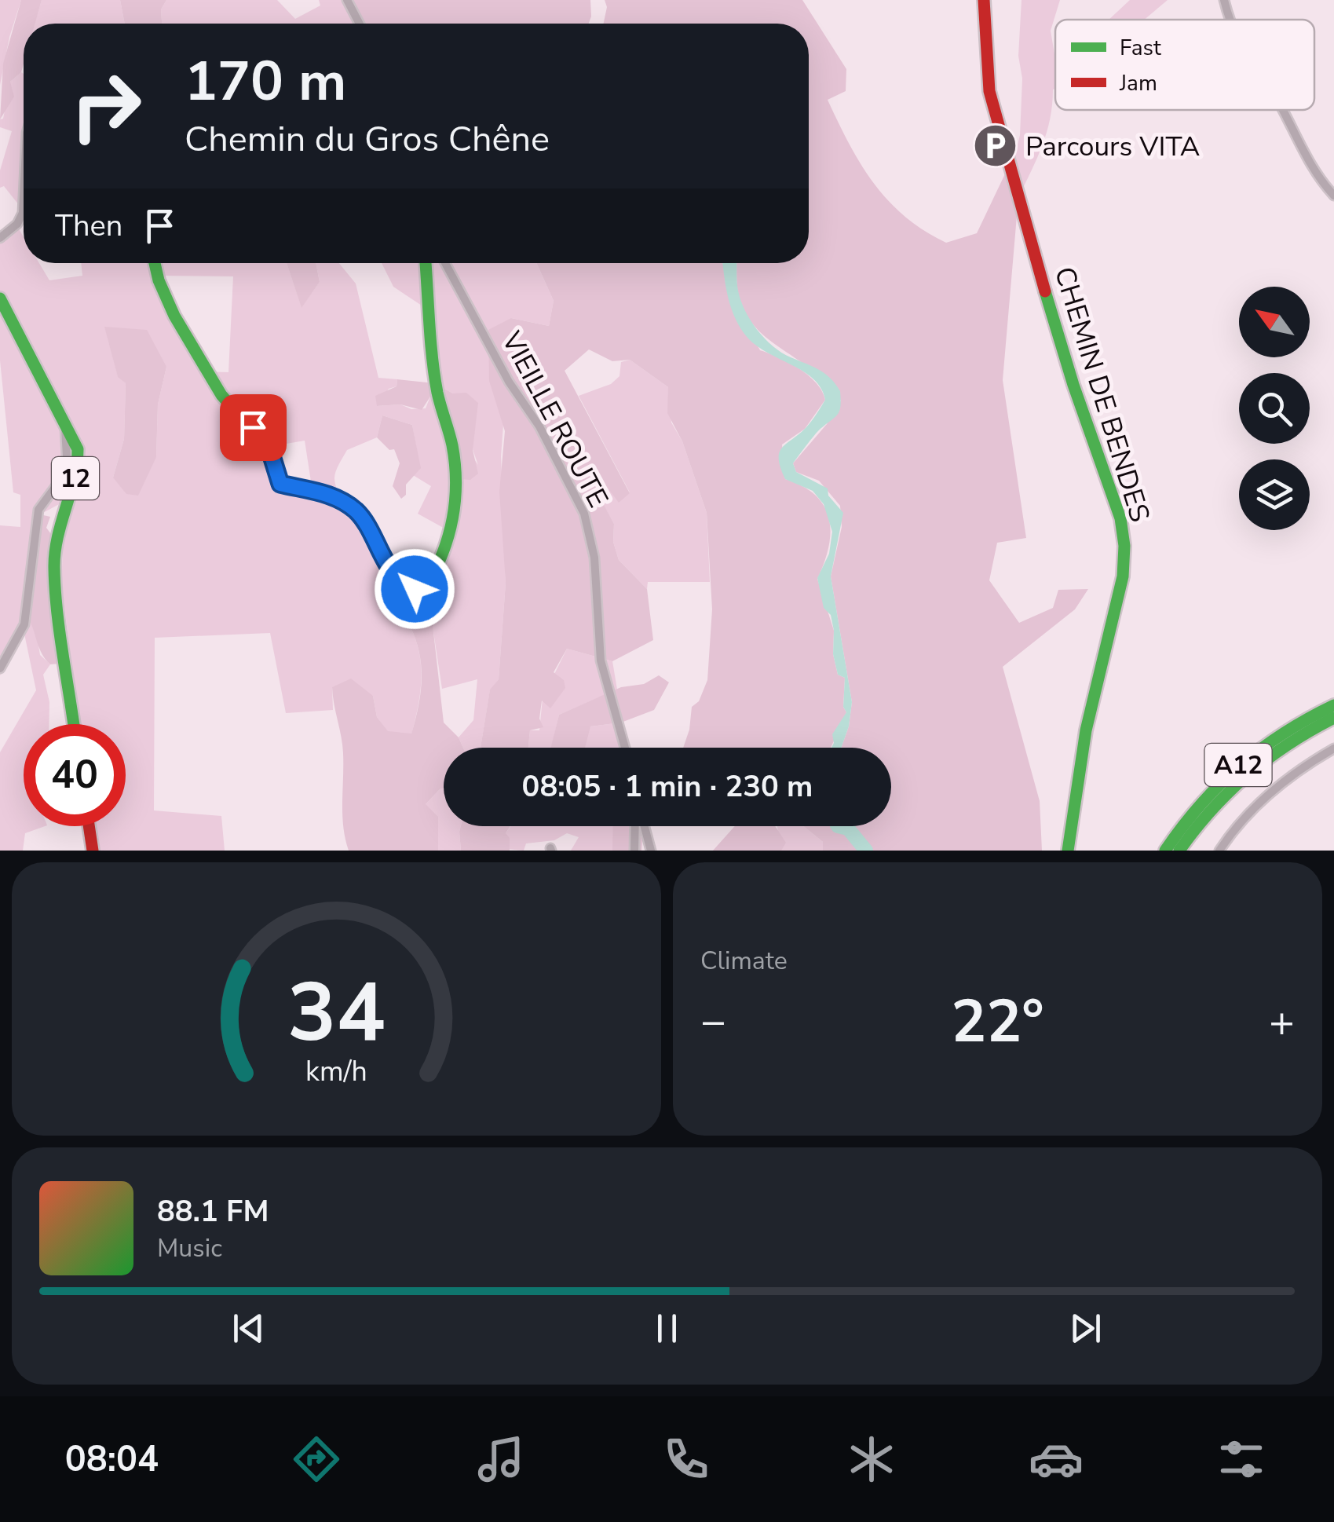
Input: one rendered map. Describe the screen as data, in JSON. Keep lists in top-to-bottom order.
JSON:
{
  "streets": {
    "main road": ["CHEMIN DE BENDES", "12", "A12"],
    "street": ["VIEILLE ROUTE"]
  },
  "places": {
    "parking": ["Parcours VITA"]
  },
  "legend": ["Fast", "Jam"],
  "north": "top left",
  "page": {
    "turn": ["170 m", "Chemin du Gros Chêne"],
    "then": "Then",
    "limit": "40",
    "trip": "08:05 · 1 min · 230 m",
    "tile": "Climate",
    "heat": ["−", "22°", "+"],
    "song": ["88.1 FM", "Music"],
    "tabs": "08:04",
    "gauge": ["34", "km/h"]
  }
}
